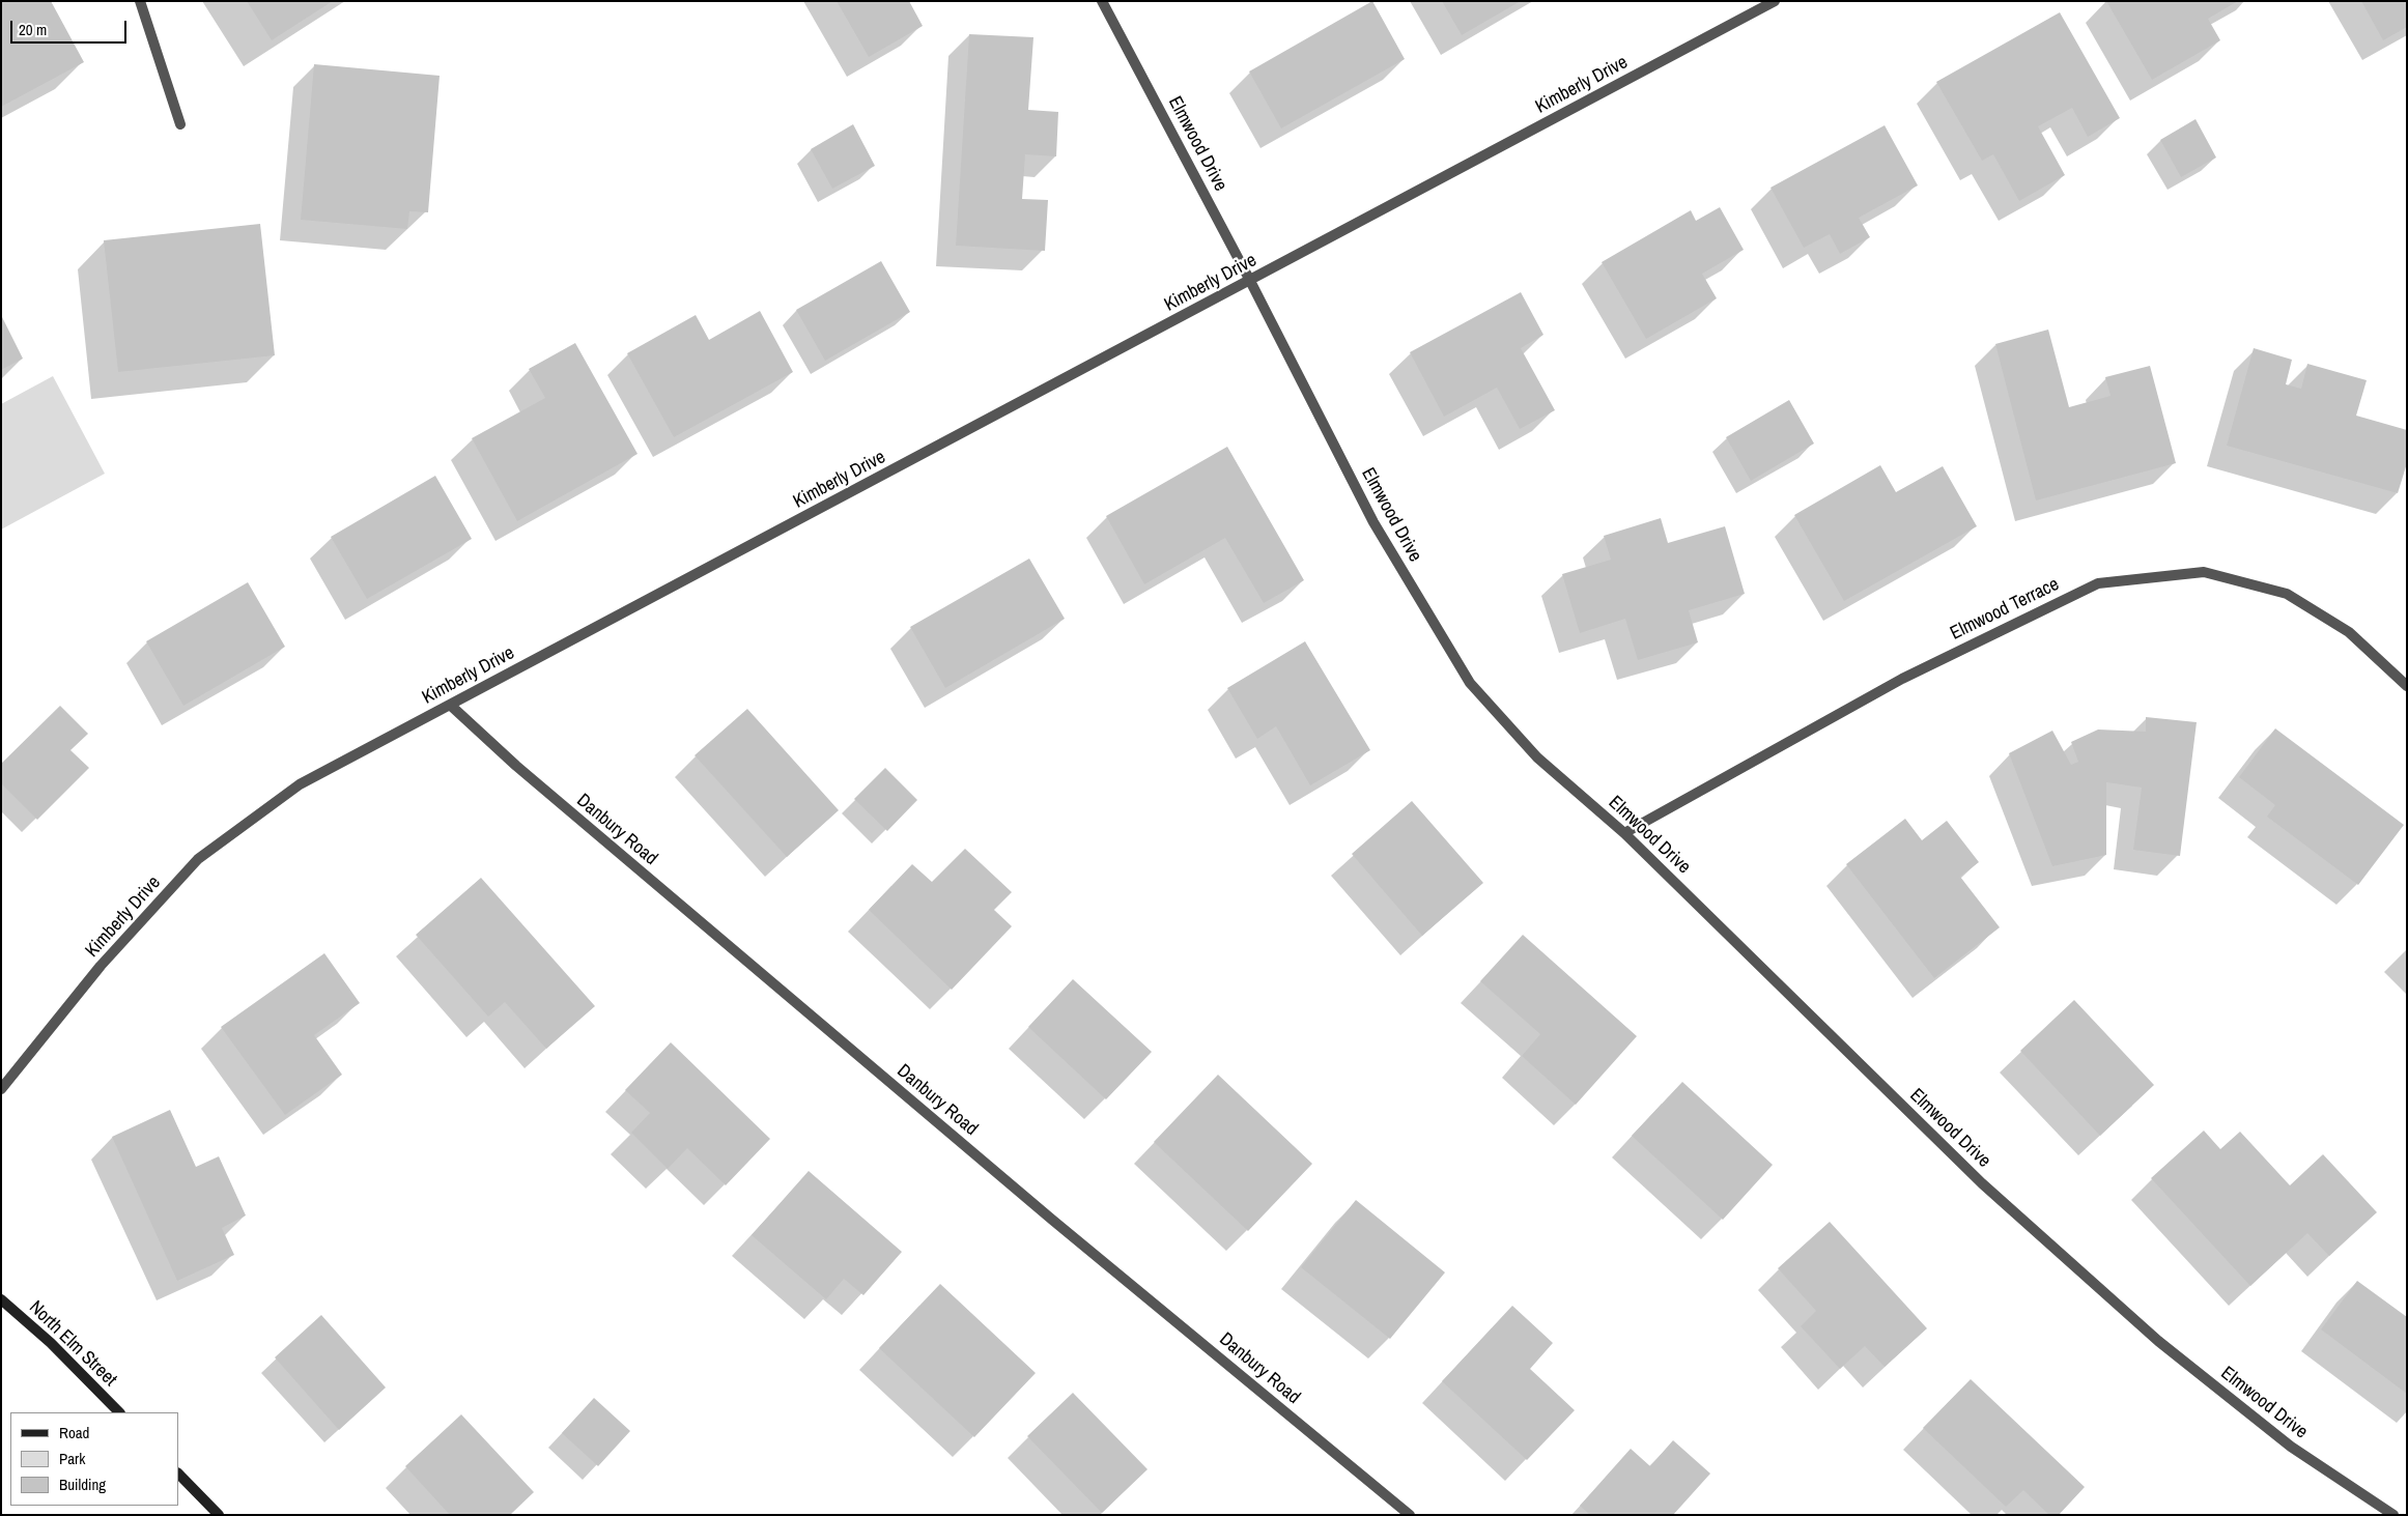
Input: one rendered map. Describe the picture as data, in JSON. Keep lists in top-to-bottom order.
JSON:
{
  "streets": {
    "main road": ["North Elm Street"],
    "street": [
      "Kimberly Drive",
      "Elmwood Drive",
      "Elmwood Terrace",
      "Danbury Road"
    ]
  },
  "crossings": [
    ["Kimberly Drive", "Elmwood Drive"],
    ["Kimberly Drive", "Danbury Road"],
    ["Elmwood Drive", "Elmwood Terrace"]
  ],
  "legend": ["Road", "Park", "Building"],
  "scale_bar": "20 m"
}
